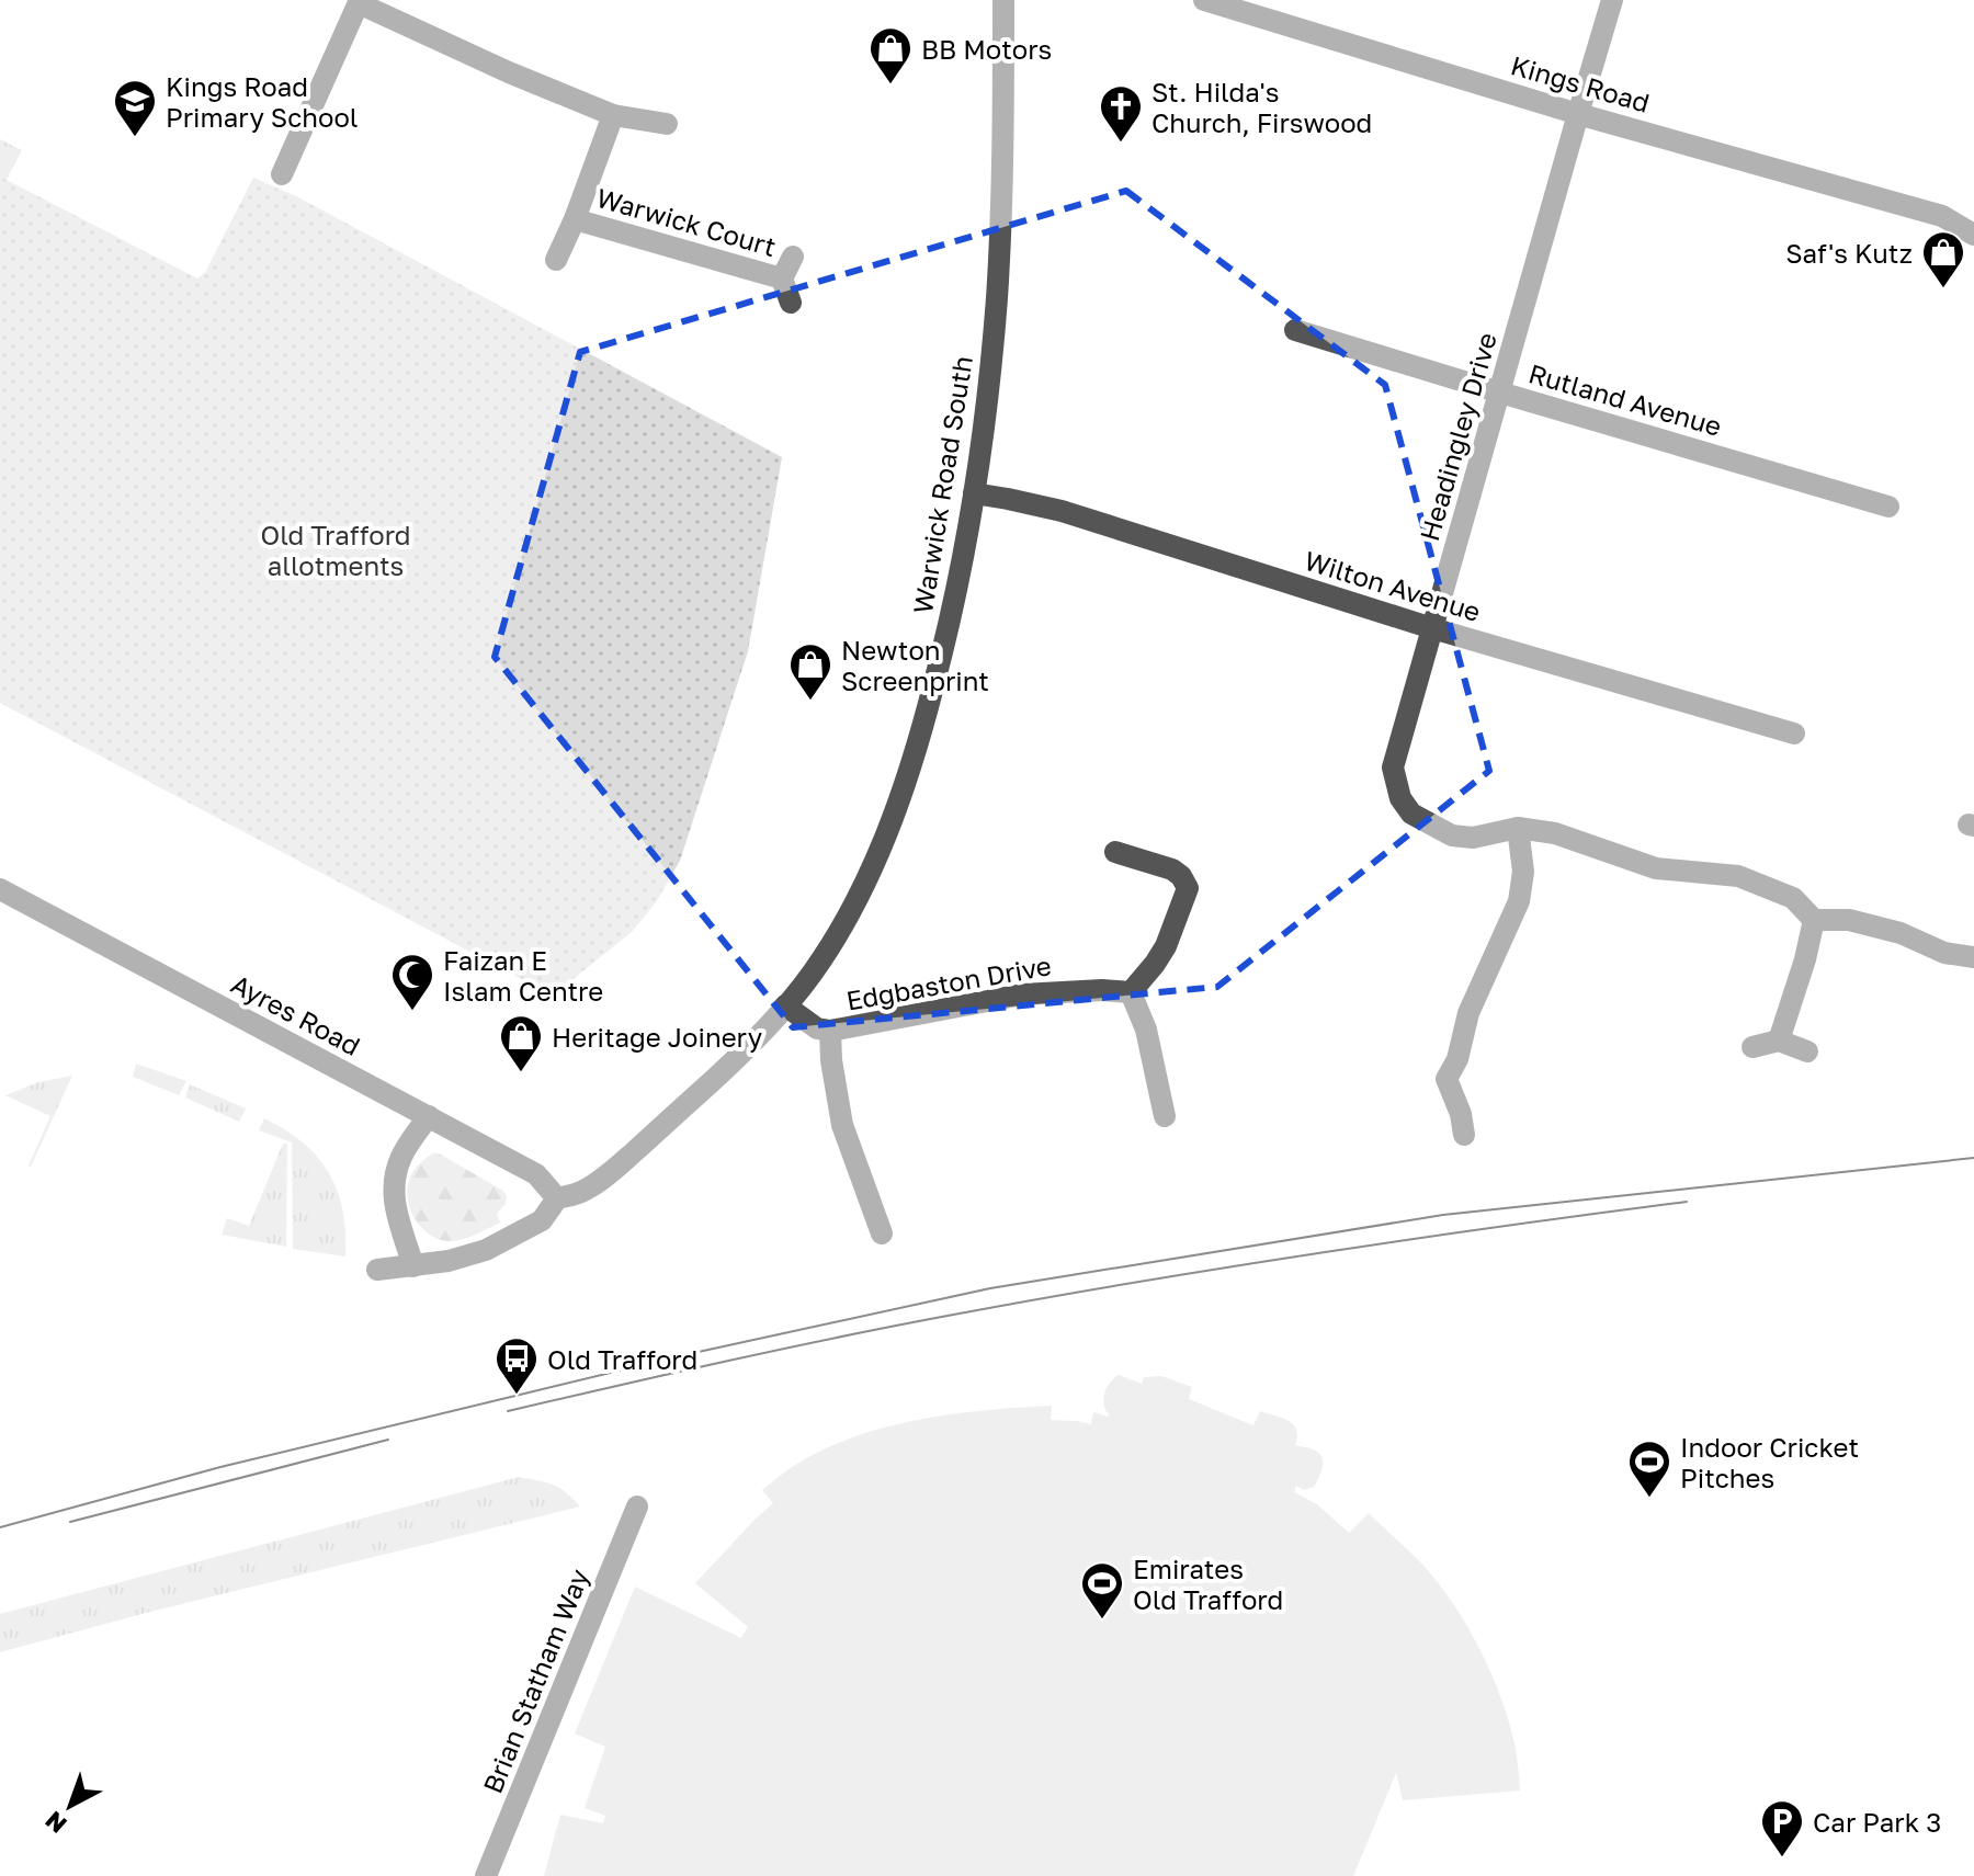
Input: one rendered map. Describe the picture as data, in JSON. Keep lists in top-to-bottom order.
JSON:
{
  "streets": {
    "street": [
      "Kings Road",
      "Warwick Court",
      "Rutland Avenue",
      "Headingley Drive",
      "Warwick Road South",
      "Wilton Avenue",
      "Edgbaston Drive",
      "Ayres Road",
      "Brian Statham Way"
    ]
  },
  "crossings": [
    ["Kings Road", "Headingley Drive"],
    ["Rutland Avenue", "Headingley Drive"],
    ["Headingley Drive", "Wilton Avenue"],
    ["Warwick Road South", "Wilton Avenue"],
    ["Warwick Road South", "Edgbaston Drive"],
    ["Warwick Road South", "Ayres Road"]
  ],
  "parks": ["Old Trafford allotments"],
  "places": {
    "shop": [
      "BB Motors",
      "Saf's Kutz",
      "Newton Screenprint",
      "Heritage Joinery"
    ],
    "school or university": ["Kings Road Primary School"],
    "church": ["St. Hilda's Church, Firswood"],
    "mosque": ["Faizan E Islam Centre"],
    "bus stop": ["Old Trafford"],
    "sports": ["Indoor Cricket Pitches", "Emirates Old Trafford"],
    "parking": ["Car Park 3"]
  },
  "north": "bottom left"
}
